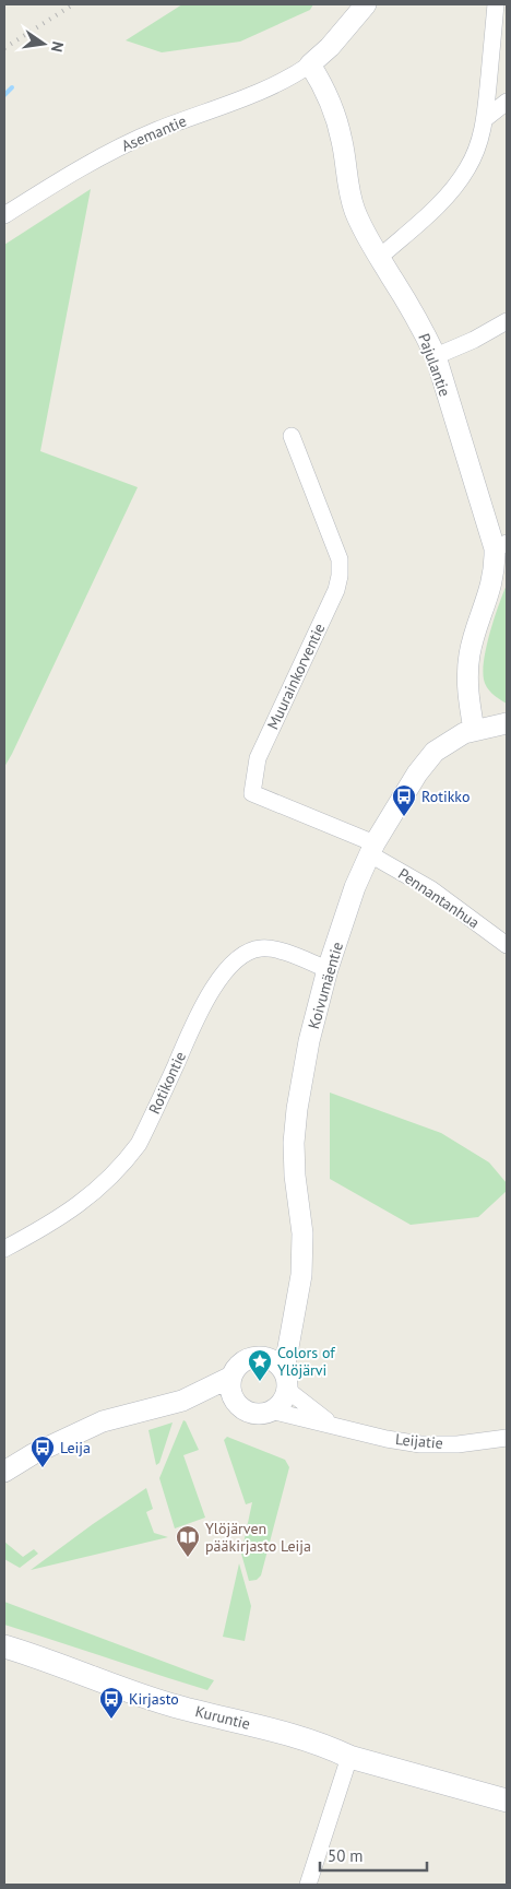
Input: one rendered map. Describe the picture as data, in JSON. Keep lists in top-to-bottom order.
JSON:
{
  "streets": {
    "main road": ["Kuruntie"],
    "street": [
      "Asemantie",
      "Pajulantie",
      "Muurainkorventie",
      "Pennantanhua",
      "Koivumäentie",
      "Rotikontie",
      "Leijatie"
    ]
  },
  "crossings": [
    ["Asemantie", "Pajulantie"],
    ["Pajulantie", "Koivumäentie"],
    ["Muurainkorventie", "Pennantanhua"],
    ["Muurainkorventie", "Koivumäentie"],
    ["Pennantanhua", "Koivumäentie"],
    ["Koivumäentie", "Rotikontie"],
    ["Koivumäentie", "Leijatie"]
  ],
  "places": {
    "bus stop": ["Rotikko", "Leija", "Kirjasto"],
    "place": ["Colors of Ylöjärvi"],
    "library": ["Ylöjärven pääkirjasto Leija"]
  },
  "scale_bar": "50 m",
  "north": "right"
}
